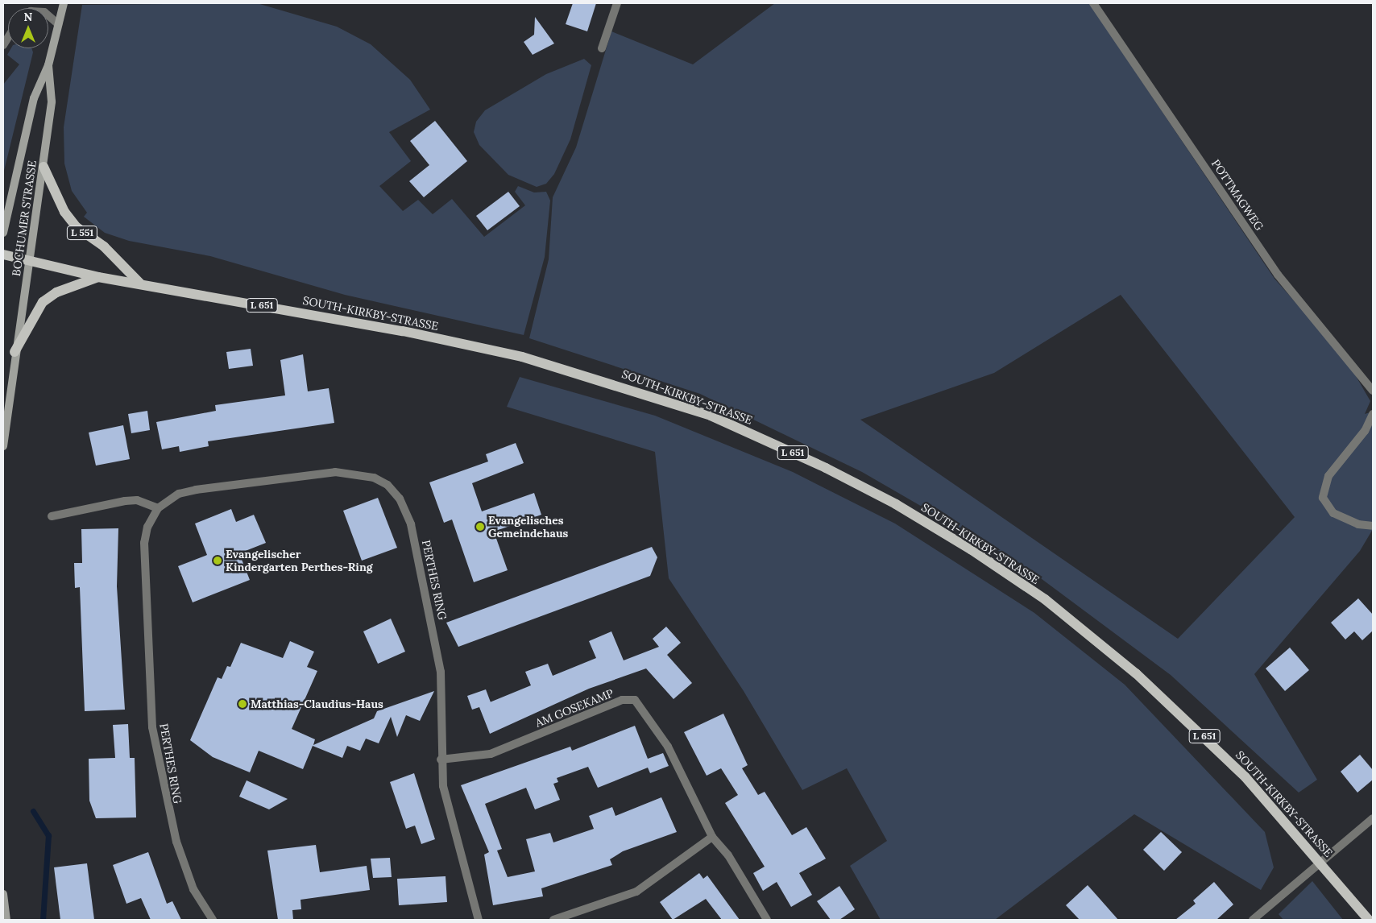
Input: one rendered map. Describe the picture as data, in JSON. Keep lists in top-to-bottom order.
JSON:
{
  "streets": {
    "main road": [
      "BOCHUMER STRASSE",
      "L 551",
      "L 651",
      "SOUTH-KIRKBY-STRASSE"
    ],
    "street": ["POTTMAGWEG", "PERTHES RING", "AM GOSEKAMP"]
  },
  "crossings": [
    ["BOCHUMER STRASSE", "L 551"],
    ["BOCHUMER STRASSE", "SOUTH-KIRKBY-STRASSE"],
    ["L 551", "SOUTH-KIRKBY-STRASSE"],
    ["PERTHES RING", "AM GOSEKAMP"]
  ],
  "places": ["Evangelisches Gemeindehaus", "Evangelischer Kindergarten Perthes-Ring", "Matthias-Claudius-Haus"],
  "north": "top"
}
